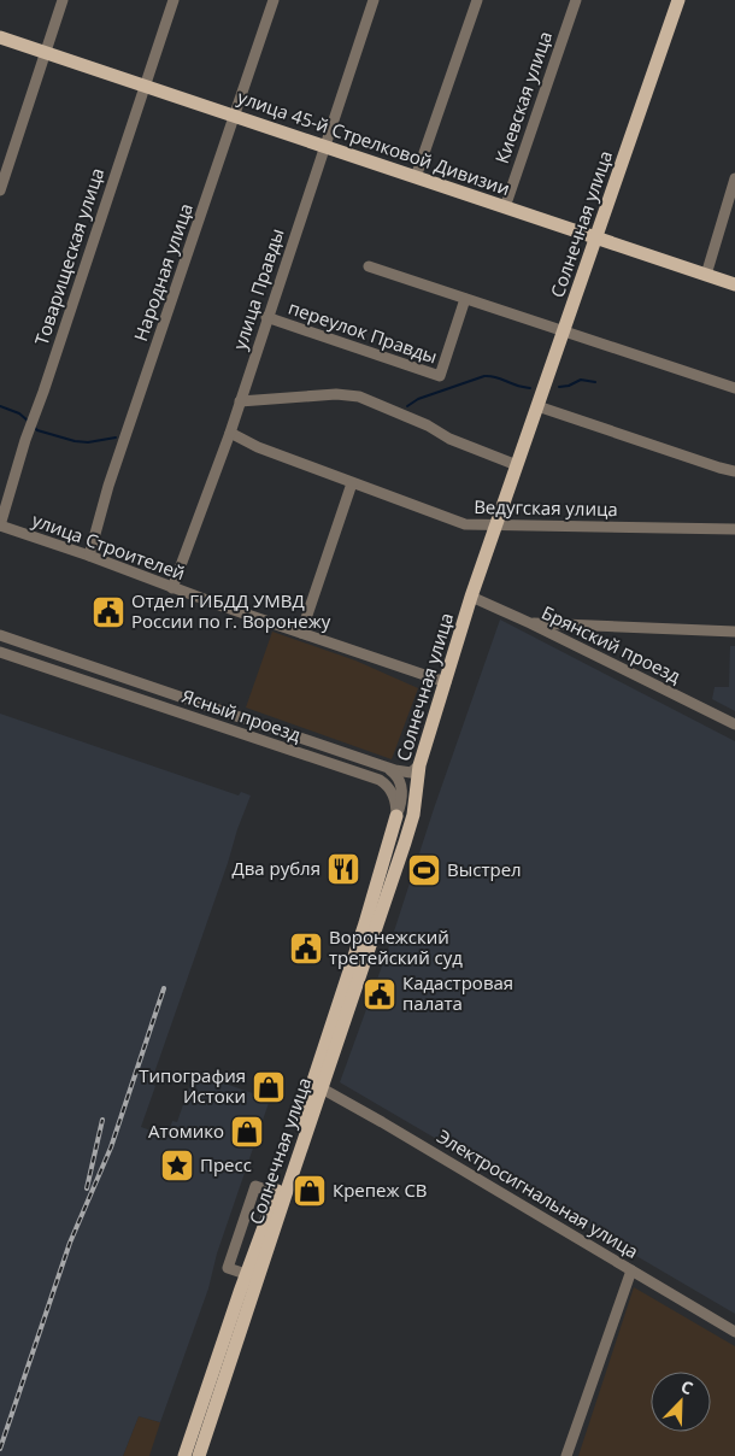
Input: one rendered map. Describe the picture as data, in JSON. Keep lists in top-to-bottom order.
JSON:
{
  "streets": {
    "main road": ["улица 45-й Стрелковой Дивизии", "Солнечная улица"],
    "street": [
      "Киевская улица",
      "Товарищеская улица",
      "Народная улица",
      "улица Правды",
      "переулок Правды",
      "Ведугская улица",
      "улица Строителей",
      "Брянский проезд",
      "Ясный проезд",
      "Электросигнальная улица"
    ]
  },
  "crossings": [
    ["Киевская улица", "улица 45-й Стрелковой Дивизии"],
    ["улица 45-й Стрелковой Дивизии", "Солнечная улица"],
    ["улица 45-й Стрелковой Дивизии", "Товарищеская улица"],
    ["улица 45-й Стрелковой Дивизии", "Народная улица"],
    ["улица 45-й Стрелковой Дивизии", "улица Правды"],
    ["Солнечная улица", "Ведугская улица"],
    ["Солнечная улица", "улица Строителей"],
    ["Солнечная улица", "Брянский проезд"],
    ["Солнечная улица", "Ясный проезд"],
    ["Солнечная улица", "Электросигнальная улица"],
    ["Товарищеская улица", "улица Строителей"],
    ["Народная улица", "улица Строителей"],
    ["улица Правды", "переулок Правды"],
    ["улица Правды", "Ведугская улица"],
    ["улица Правды", "улица Строителей"]
  ],
  "places": {
    "public building": ["Отдел ГИБДД УМВД России по г. Воронежу", "Воронежский третейский суд", "Кадастровая палата"],
    "restaurant": ["Два рубля"],
    "sports": ["Выстрел"],
    "shop": ["Типография Истоки", "Атомико", "Крепеж СВ"],
    "place": ["Пресс"]
  },
  "north": "top right"
}
